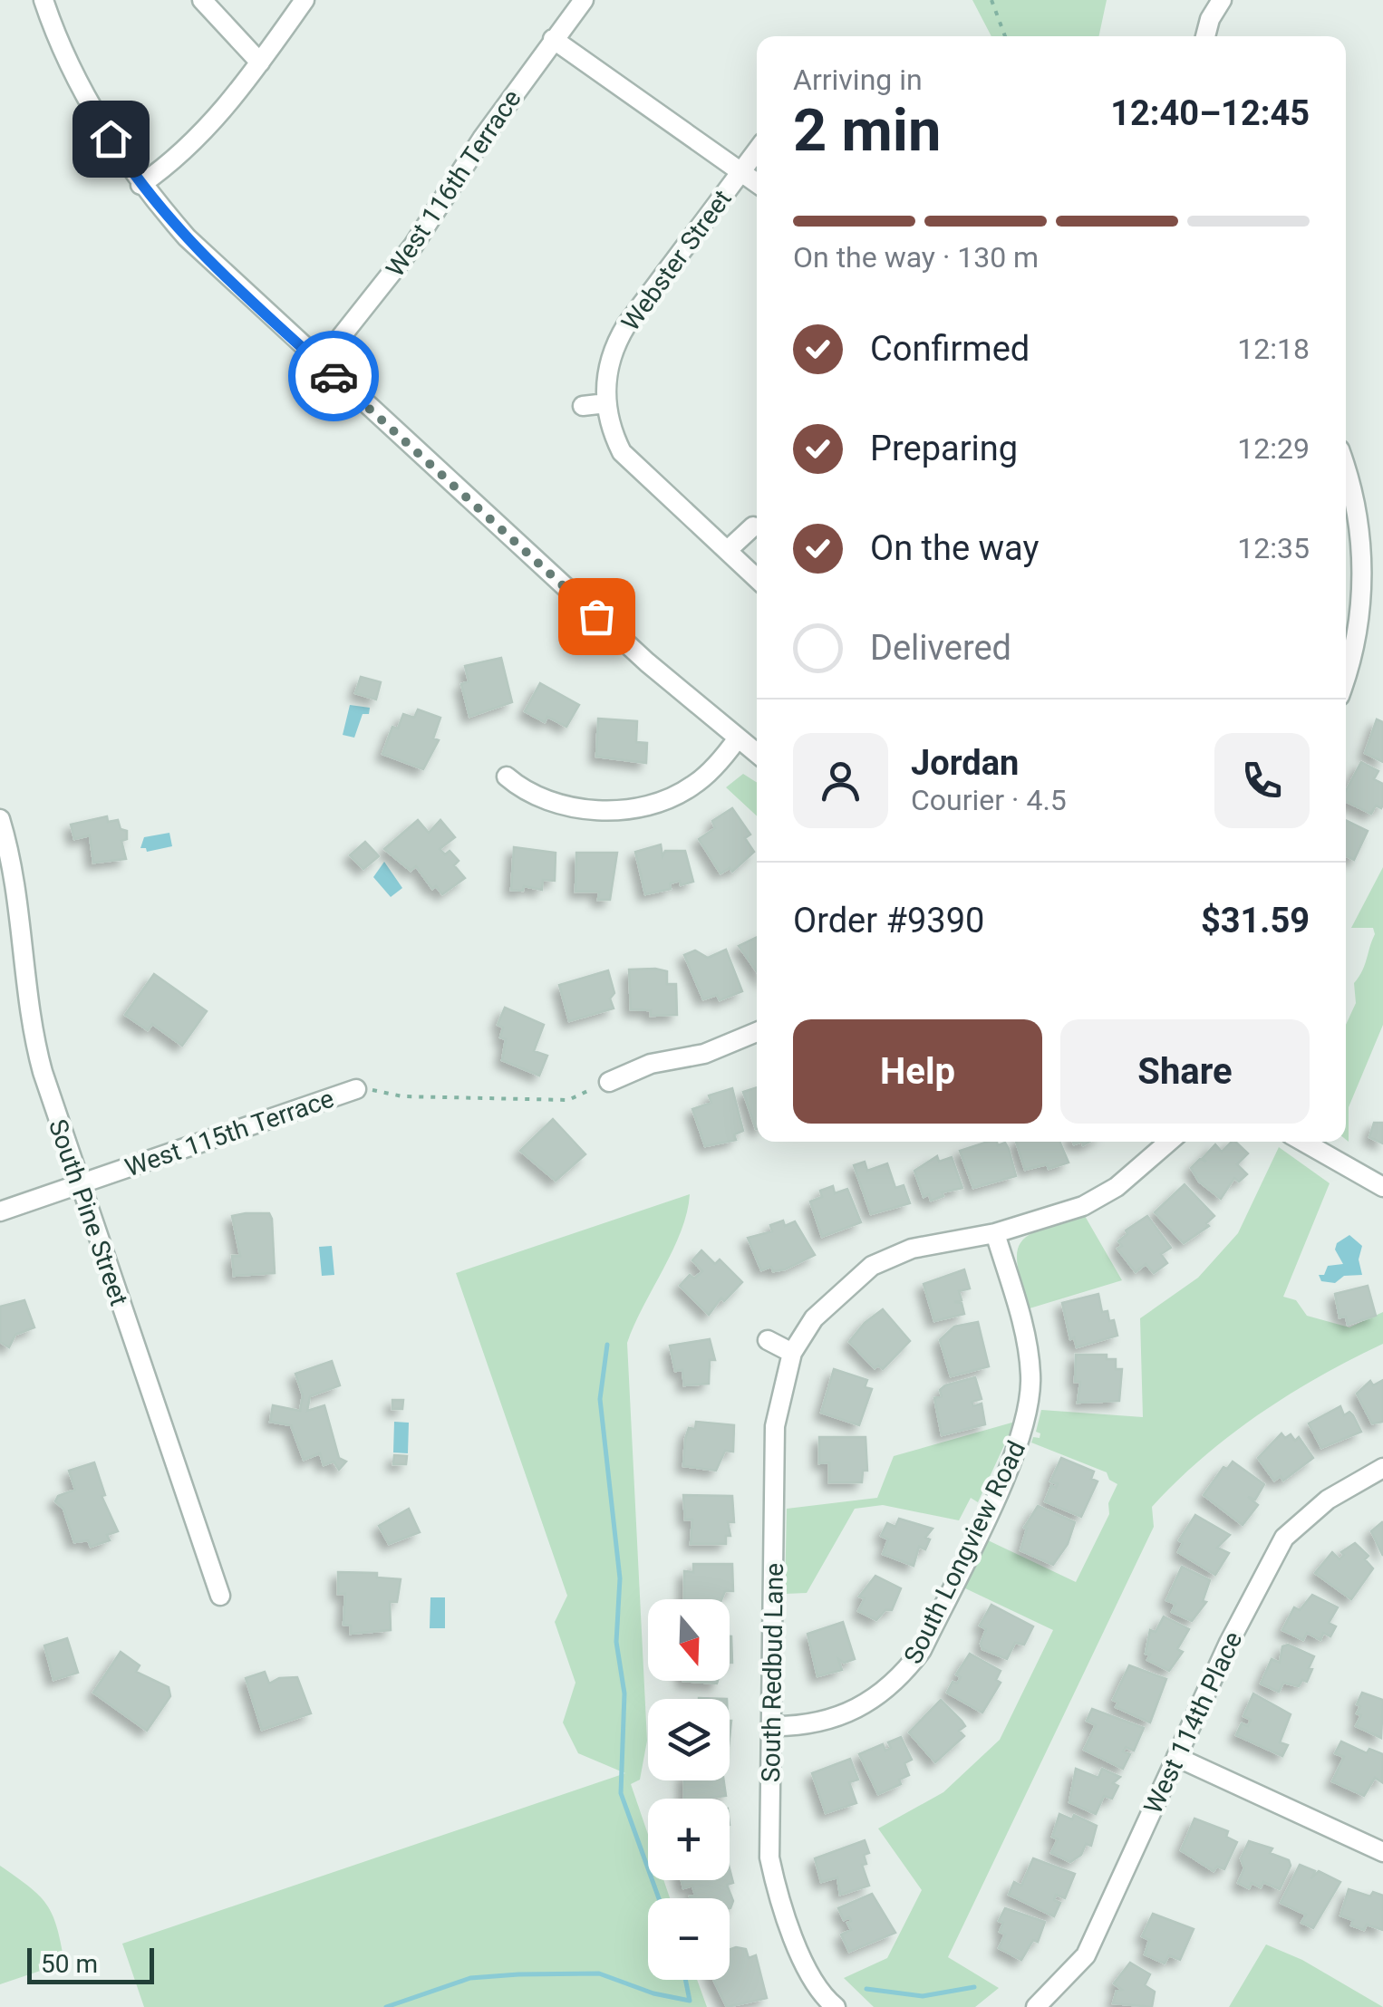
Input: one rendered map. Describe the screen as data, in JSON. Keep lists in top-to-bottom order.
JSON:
{
  "streets": {
    "street": [
      "West 116th Terrace",
      "Webster Street",
      "West 115th Terrace",
      "South Pine Street",
      "South Longview Road",
      "South Redbud Lane",
      "West 114th Place"
    ]
  },
  "crossings": [
    ["West 115th Terrace", "South Pine Street"],
    ["South Longview Road", "South Redbud Lane"]
  ],
  "scale_bar": "50 m",
  "north": "bottom",
  "page": {
    "heading": ["2 min", "Arriving in", "12:40–12:45"],
    "panel": [
      "Jordan",
      "Courier · 4.5",
      "Order #9390",
      "$31.59"
    ],
    "bar": "On the way · 130 m",
    "list": [
      ["Confirmed", "12:18"],
      ["Preparing", "12:29"],
      ["On the way", "12:35"],
      "Delivered"
    ],
    "buttons": ["Help", "Share"],
    "map_buttons": ["+", "−"],
    "scale": "50 m"
  }
}
